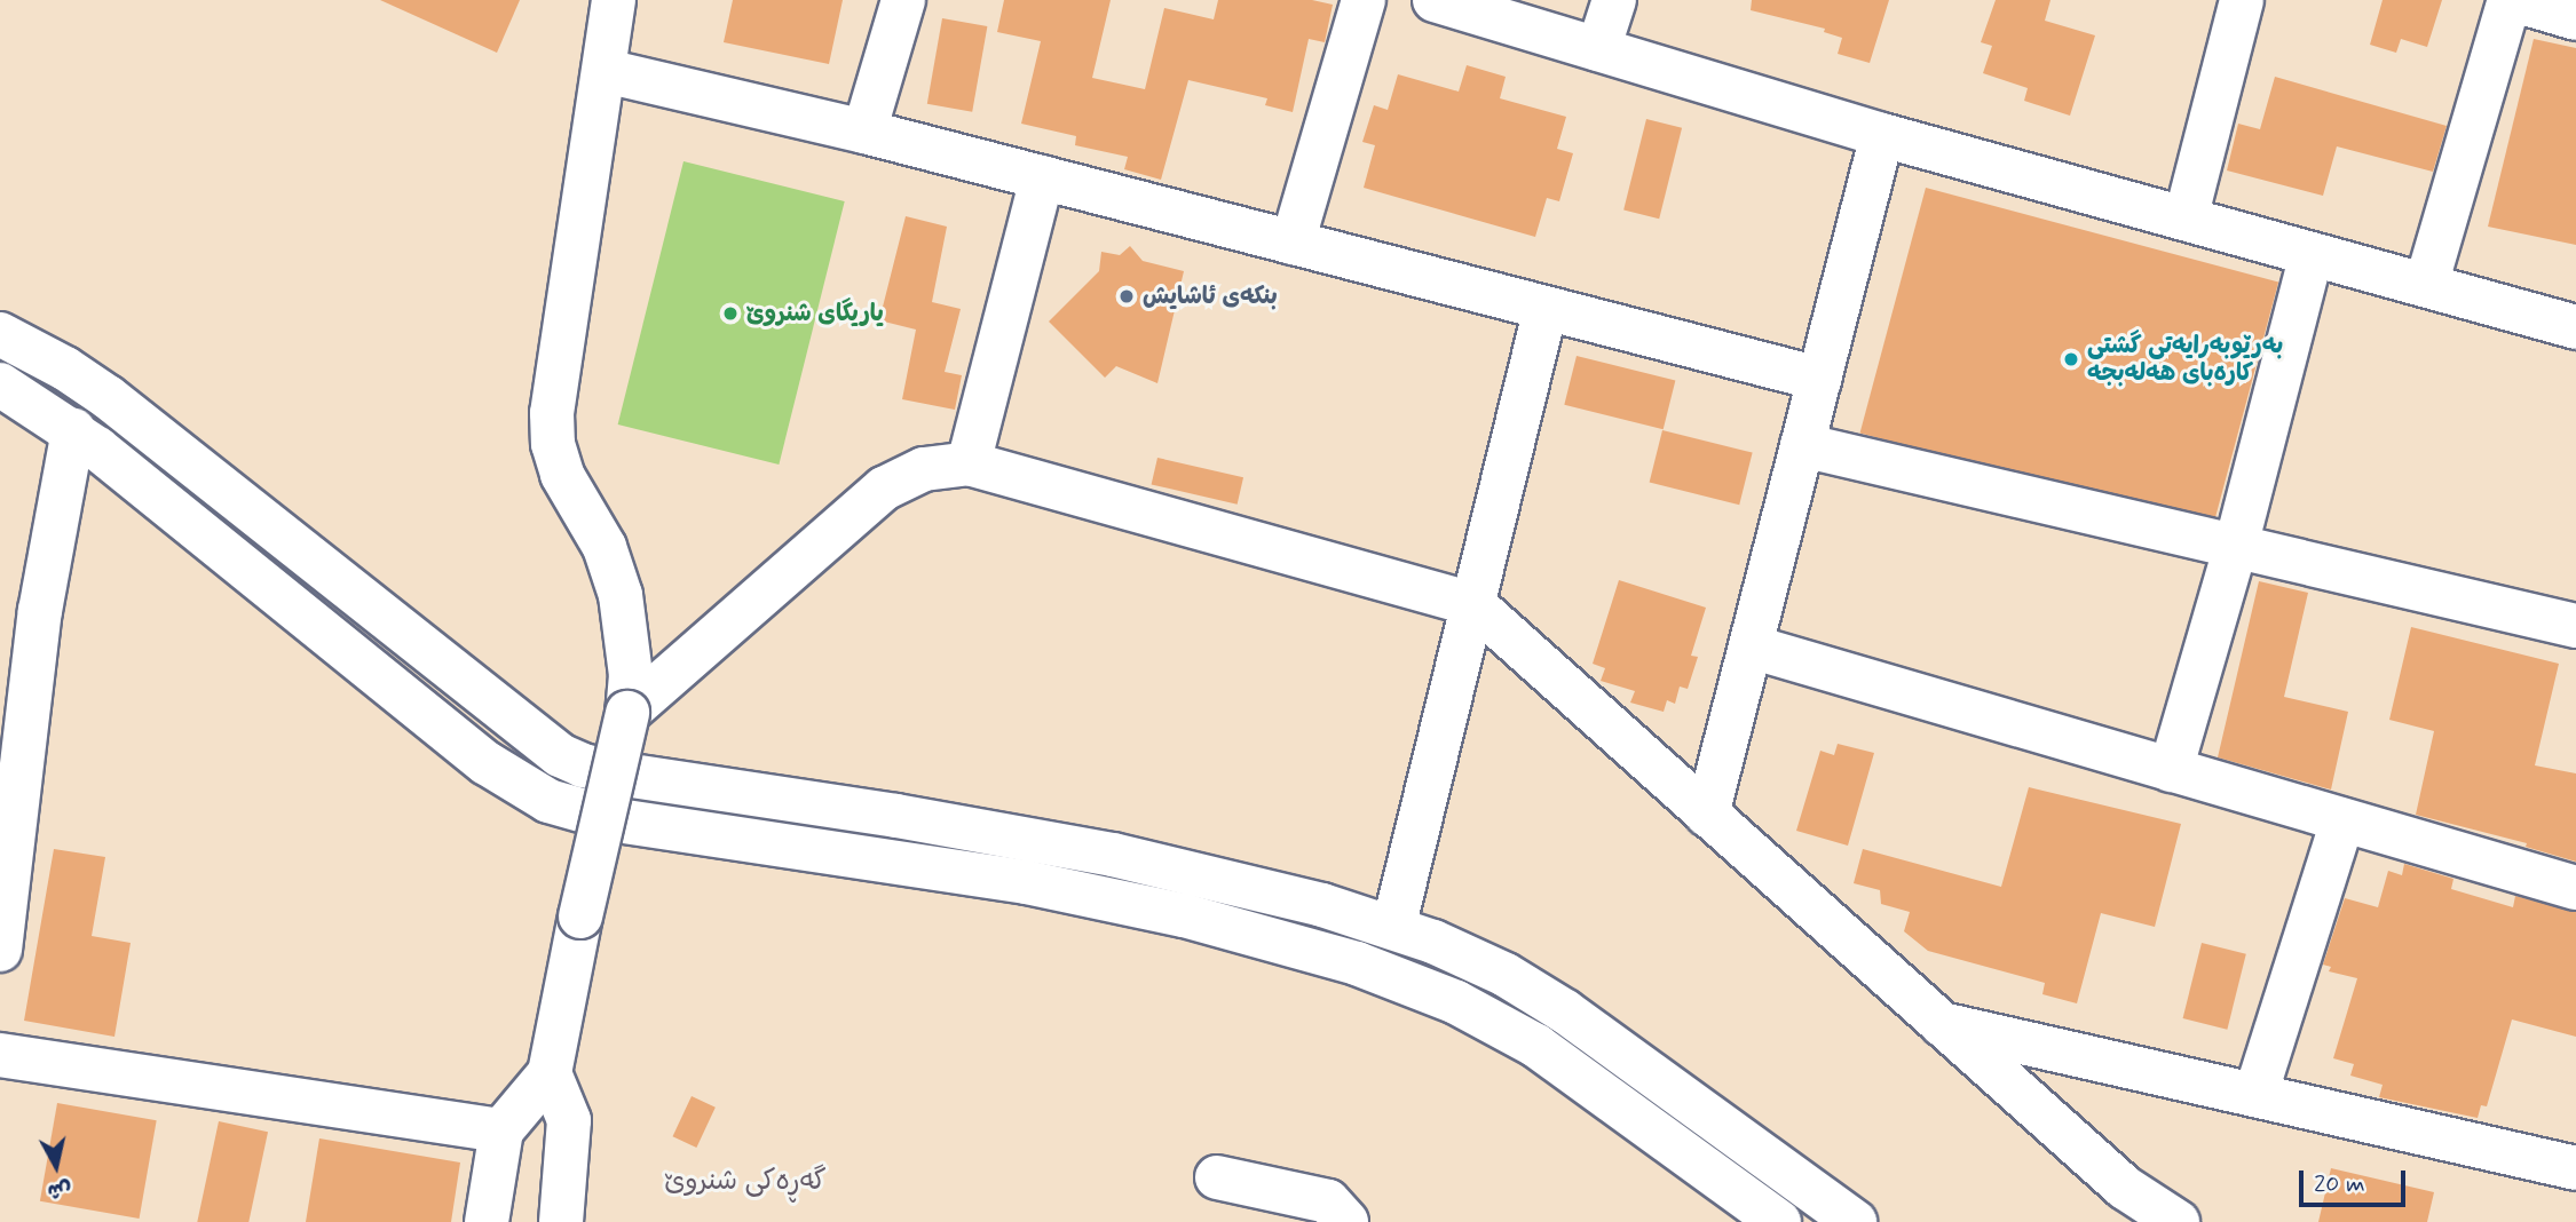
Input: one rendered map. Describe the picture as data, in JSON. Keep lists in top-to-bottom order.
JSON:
{
  "districts": ["گەڕەکی شنروێ"],
  "places": ["بنکەی ئاشایش", "یاریگای شنروێ", "بەرێوبەرایەتی گشتی کارەبای هەلەبجە"],
  "scale_bar": "20 m",
  "north": "bottom"
}
